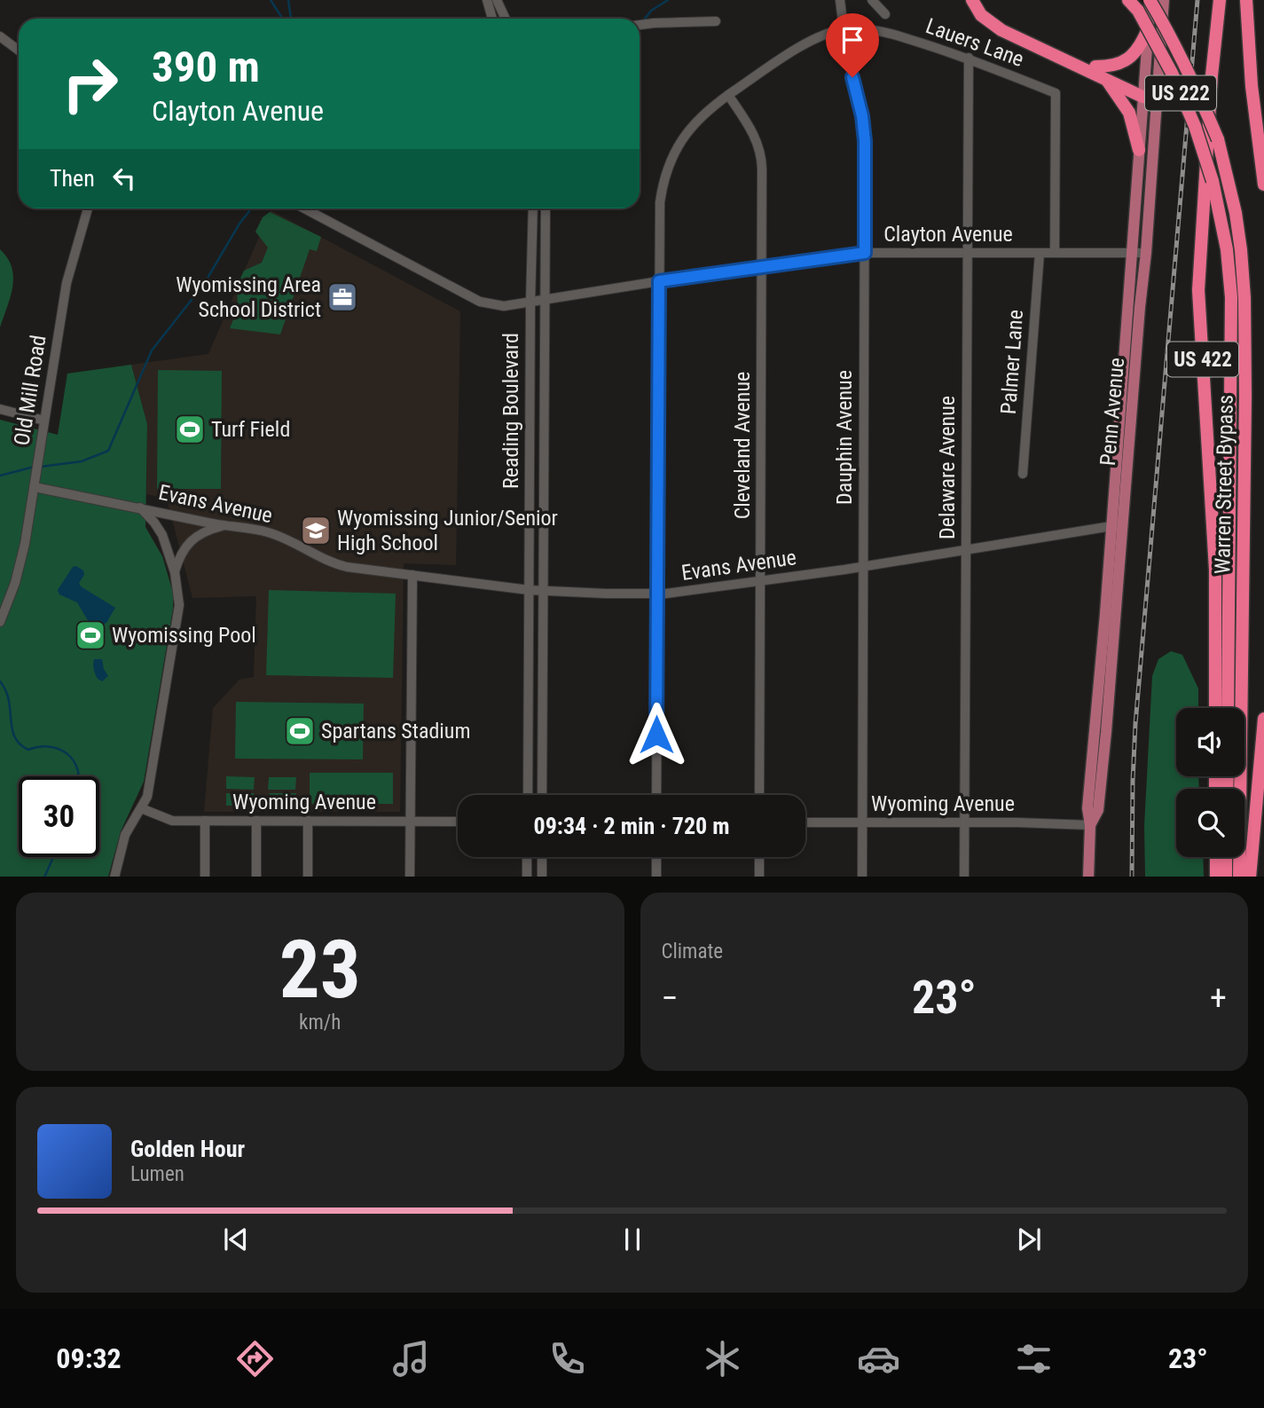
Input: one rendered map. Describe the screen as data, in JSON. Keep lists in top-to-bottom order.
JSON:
{
  "streets": {
    "highway": ["US 222", "US 422", "Warren Street Bypass"],
    "main road": ["Penn Avenue"],
    "street": [
      "Lauers Lane",
      "Clayton Avenue",
      "Palmer Lane",
      "Old Mill Road",
      "Reading Boulevard",
      "Dauphin Avenue",
      "Cleveland Avenue",
      "Delaware Avenue",
      "Evans Avenue",
      "Wyoming Avenue"
    ]
  },
  "crossings": [
    ["Lauers Lane", "Clayton Avenue"],
    ["Lauers Lane", "Dauphin Avenue"],
    ["Lauers Lane", "Delaware Avenue"],
    ["Clayton Avenue", "Palmer Lane"],
    ["Clayton Avenue", "Reading Boulevard"],
    ["Clayton Avenue", "Penn Avenue"],
    ["Clayton Avenue", "Dauphin Avenue"],
    ["Clayton Avenue", "Cleveland Avenue"],
    ["Clayton Avenue", "Delaware Avenue"],
    ["Old Mill Road", "Evans Avenue"],
    ["Reading Boulevard", "Evans Avenue"],
    ["Penn Avenue", "Warren Street Bypass"],
    ["Penn Avenue", "Evans Avenue"],
    ["Penn Avenue", "Wyoming Avenue"],
    ["Dauphin Avenue", "Evans Avenue"],
    ["Dauphin Avenue", "Wyoming Avenue"],
    ["Cleveland Avenue", "Evans Avenue"],
    ["Delaware Avenue", "Evans Avenue"],
    ["Delaware Avenue", "Wyoming Avenue"]
  ],
  "places": {
    "office": ["Wyomissing Area School District"],
    "sports": ["Turf Field", "Wyomissing Pool", "Spartans Stadium"],
    "school or university": ["Wyomissing Junior/Senior High School"]
  },
  "page": {
    "turn": ["390 m", "Clayton Avenue"],
    "then": "Then",
    "limit": "30",
    "trip": "09:34 · 2 min · 720 m",
    "tile": [
      ["23", "km/h"],
      "Climate"
    ],
    "heat": ["−", "23°", "+"],
    "song": ["Golden Hour", "Lumen"],
    "tabs": ["09:32", "23°"]
  }
}
